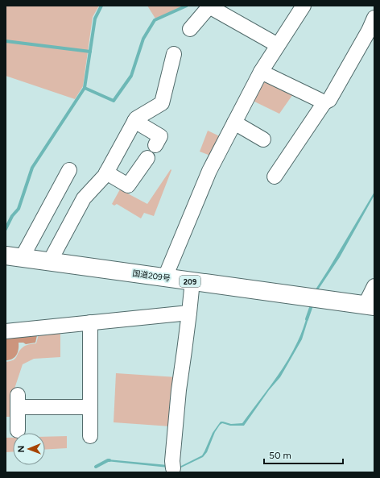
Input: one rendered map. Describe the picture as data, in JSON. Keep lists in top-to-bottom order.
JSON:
{
  "streets": {
    "highway": ["国道209号", "209"]
  },
  "scale_bar": "50 m",
  "north": "left"
}
